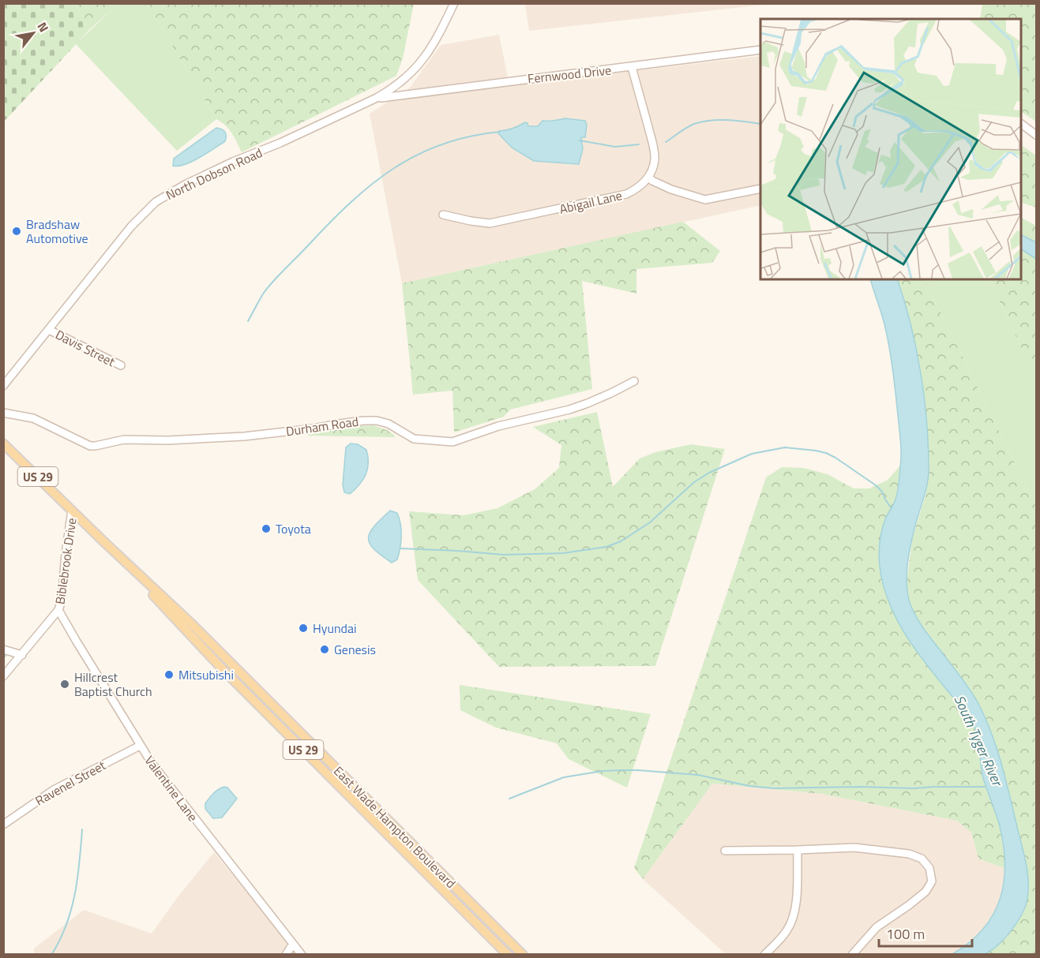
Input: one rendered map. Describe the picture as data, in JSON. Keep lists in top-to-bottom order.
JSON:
{
  "streets": {
    "main road": ["US 29", "East Wade Hampton Boulevard"],
    "street": [
      "Fernwood Drive",
      "North Dobson Road",
      "Abigail Lane",
      "Davis Street",
      "Durham Road",
      "Biblebrook Drive",
      "Ravenel Street",
      "Valentine Lane"
    ]
  },
  "crossings": [
    ["Fernwood Drive", "North Dobson Road"],
    ["North Dobson Road", "Davis Street"],
    ["Biblebrook Drive", "Valentine Lane"],
    ["Biblebrook Drive", "East Wade Hampton Boulevard"],
    ["Ravenel Street", "Valentine Lane"]
  ],
  "water": ["South Tyger River"],
  "places": [
    "Bradshaw Automotive",
    "Toyota",
    "Hyundai",
    "Genesis",
    "Mitsubishi",
    "Hillcrest Baptist Church"
  ],
  "scale_bar": "100 m",
  "north": "top right"
}
